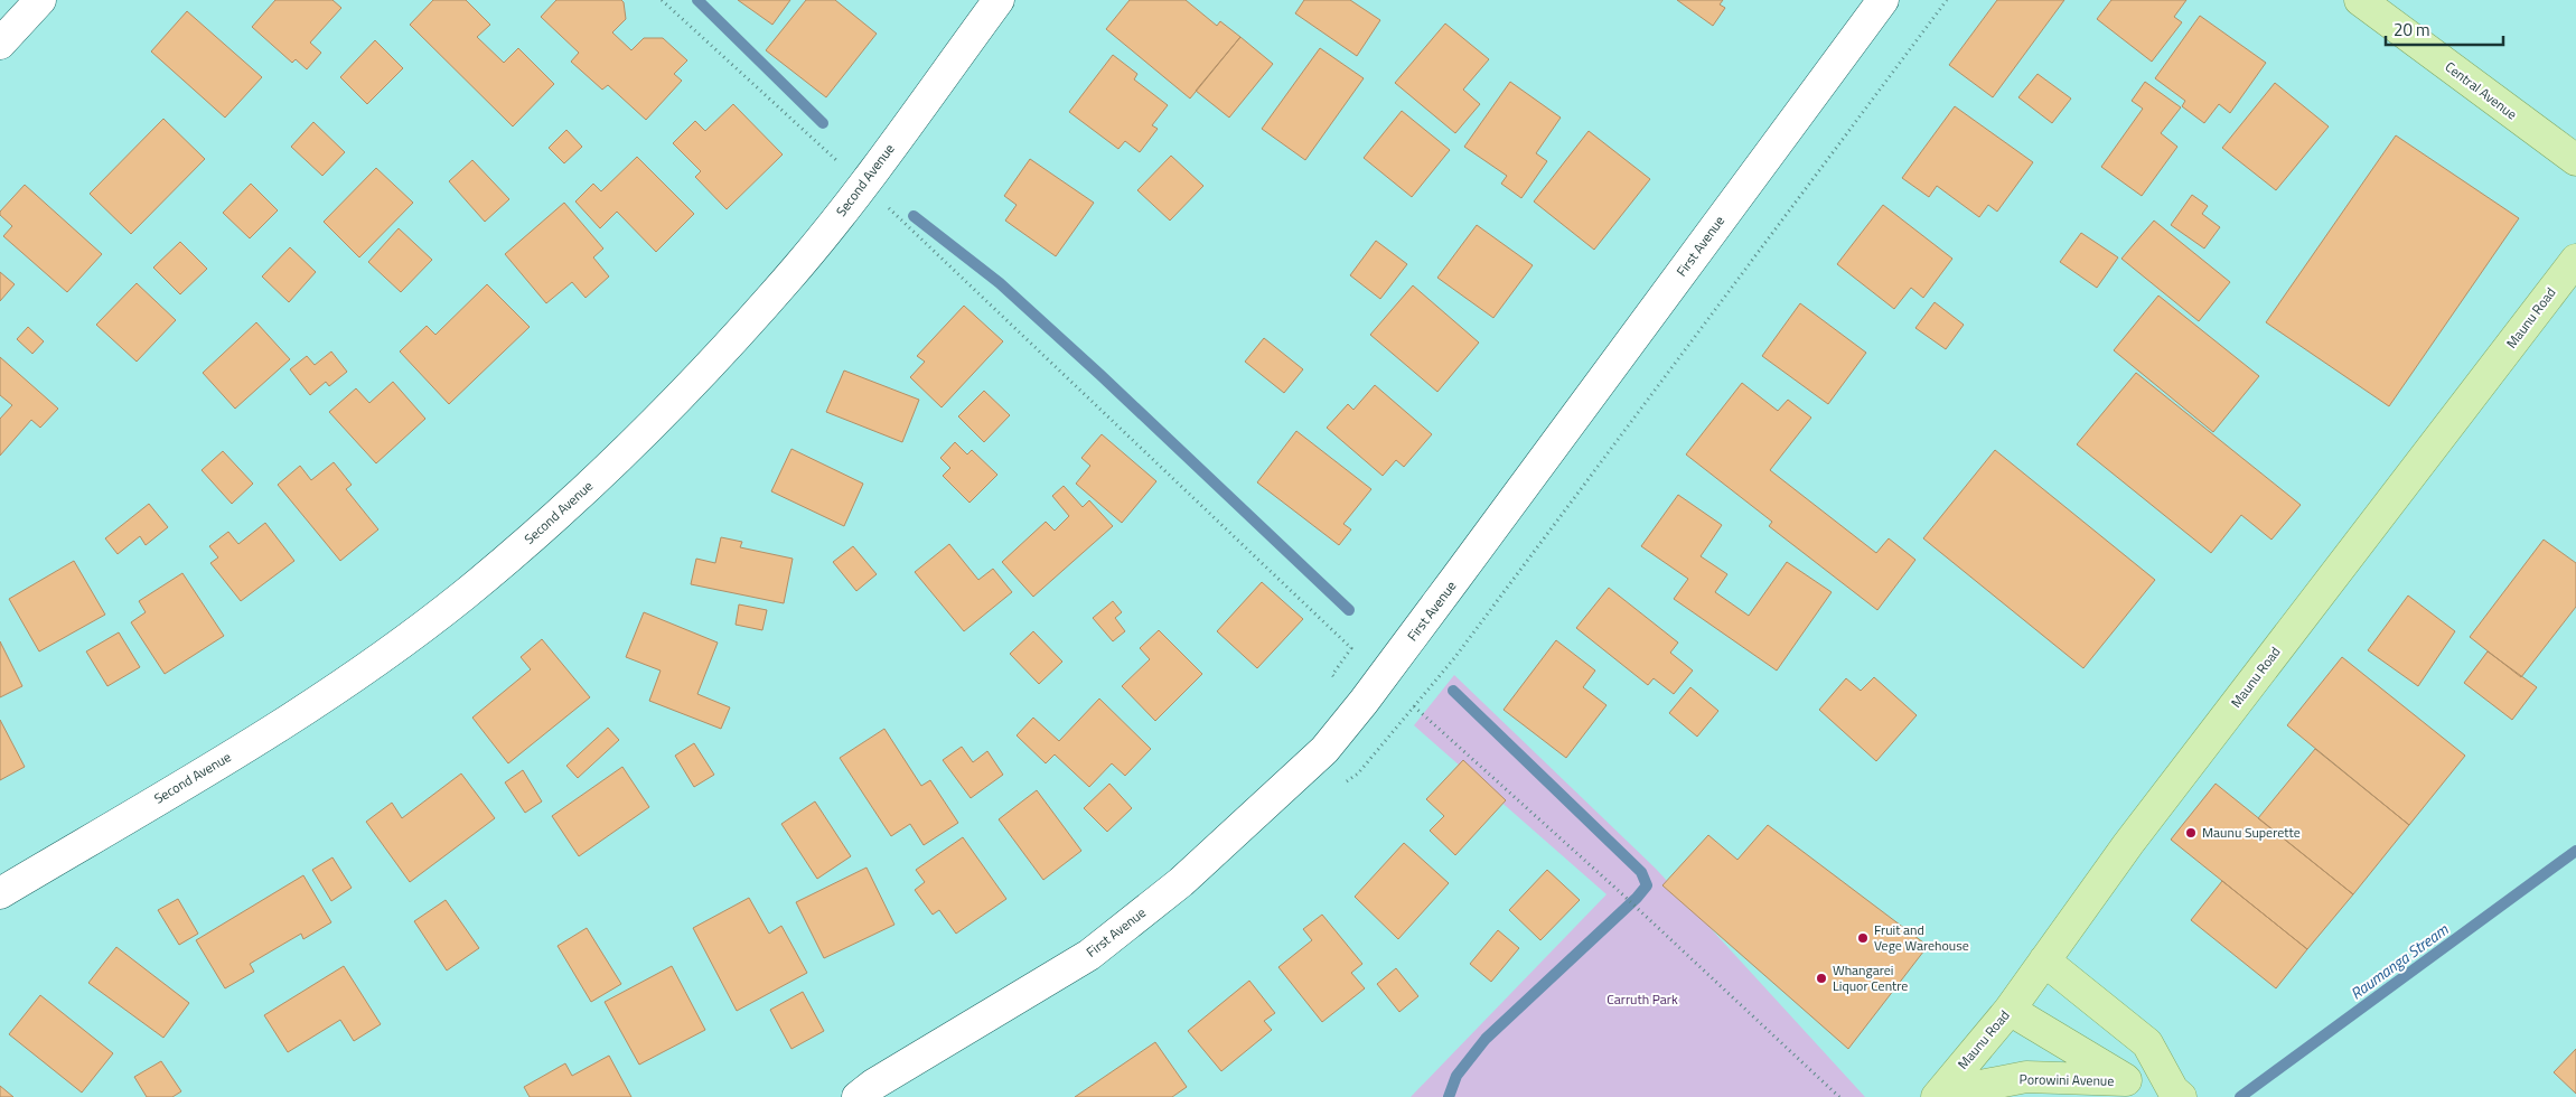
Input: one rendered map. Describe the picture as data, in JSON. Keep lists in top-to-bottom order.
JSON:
{
  "streets": {
    "main road": ["Central Avenue", "Maunu Road", "Porowini Avenue"],
    "street": ["Second Avenue", "First Avenue"]
  },
  "crossings": [
    ["Maunu Road", "Porowini Avenue"]
  ],
  "water": ["Raumanga Stream"],
  "parks": ["Carruth Park"],
  "places": ["Maunu Superette", "Fruit and Vege Warehouse", "Whangarei Liquor Centre"],
  "scale_bar": "20 m"
}
